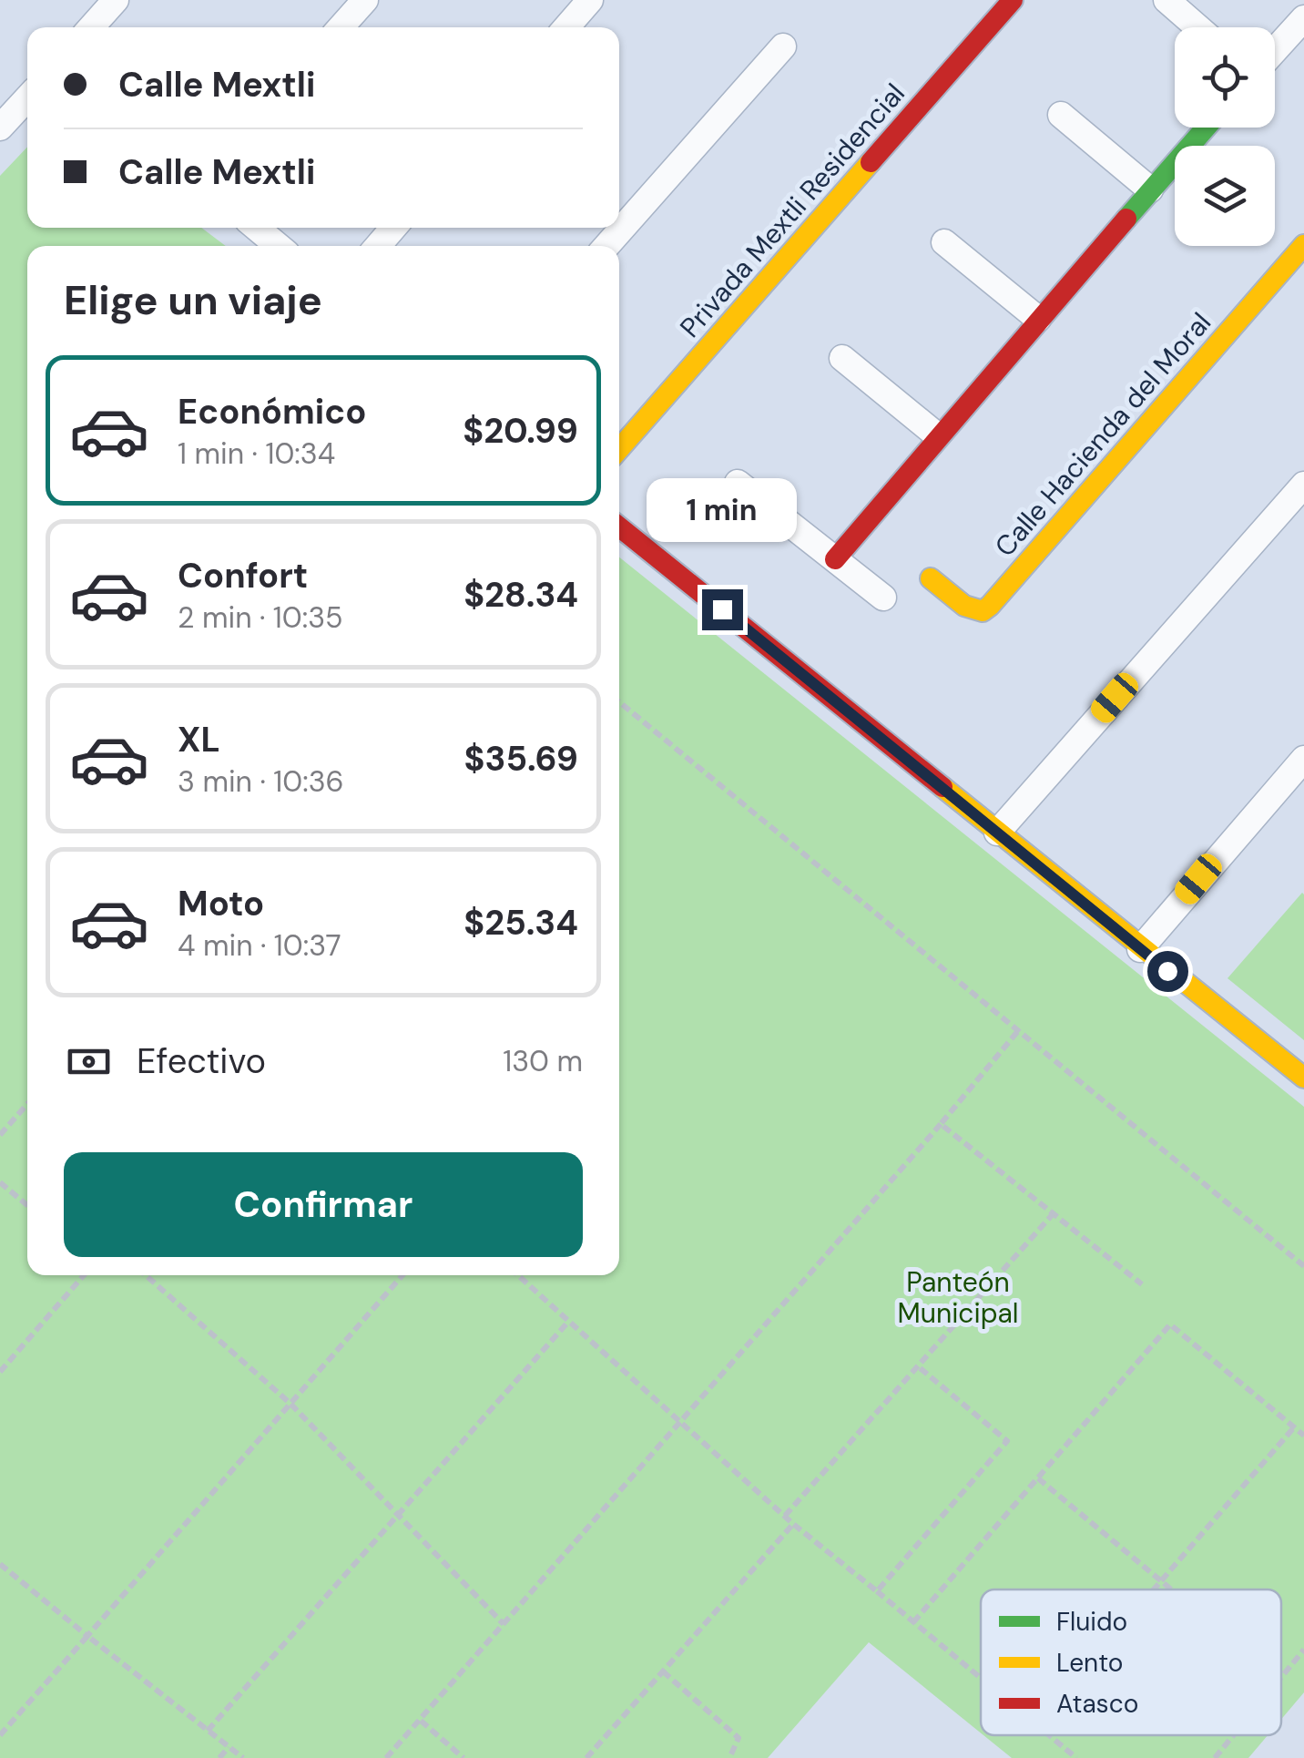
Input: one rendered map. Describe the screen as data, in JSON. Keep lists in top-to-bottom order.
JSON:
{
  "streets": {
    "street": ["Privada Mextli Residencial", "Calle Hacienda del Moral"]
  },
  "parks": ["Panteón Municipal"],
  "legend": ["Fluido", "Lento", "Atasco"],
  "page": {
    "banner": ["Calle Mextli", "Calle Mextli"],
    "heading": "Elige un viaje",
    "list": [
      {
        "name": "Económico",
        "note": "1 min · 10:34",
        "value": "$20.99"
      },
      {
        "name": "Confort",
        "note": "2 min · 10:35",
        "value": "$28.34"
      },
      {
        "name": "XL",
        "note": "3 min · 10:36",
        "value": "$35.69"
      },
      {
        "name": "Moto",
        "note": "4 min · 10:37",
        "value": "$25.34"
      }
    ],
    "bubble": "1 min",
    "pay": ["Efectivo", "130 m"],
    "buttons": "Confirmar"
  }
}
